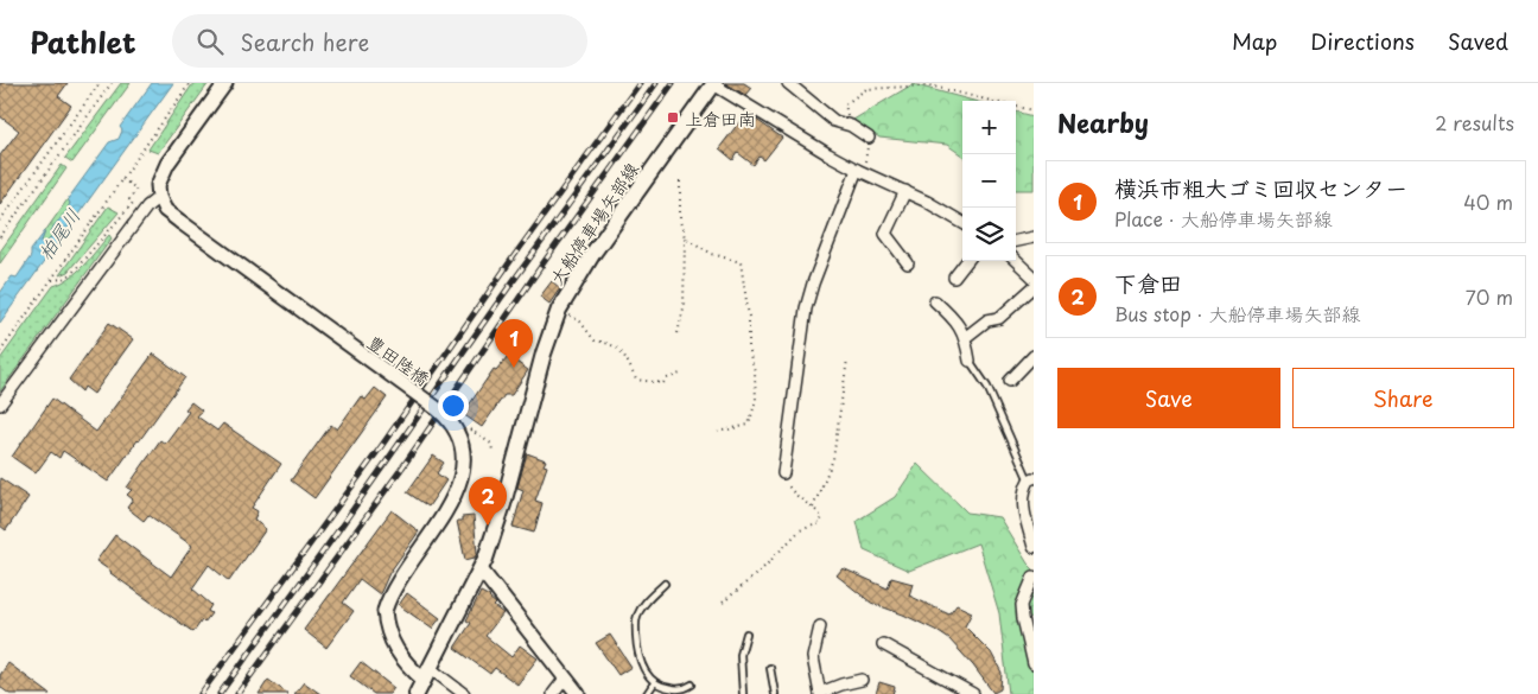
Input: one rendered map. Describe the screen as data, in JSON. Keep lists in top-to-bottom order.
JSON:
{
  "streets": {
    "main road": ["大船停車場矢部線"],
    "street": ["豊田陸橋"]
  },
  "crossings": [
    ["大船停車場矢部線", "豊田陸橋"]
  ],
  "water": ["柏尾川"],
  "places": {
    "transit": ["上倉田南"]
  },
  "page": {
    "header": "Pathlet",
    "search": "Search here",
    "nav": ["Map", "Directions", "Saved"],
    "heading": ["Nearby", "2 results"],
    "map_buttons": ["+", "−"],
    "list": [
      {
        "mark": "1",
        "name": "横浜市粗大ゴミ回収センター",
        "note": "Place · 大船停車場矢部線",
        "value": "40 m"
      },
      {
        "mark": "2",
        "name": "下倉田",
        "note": "Bus stop · 大船停車場矢部線",
        "value": "70 m"
      }
    ],
    "pins": ["1", "2"],
    "buttons": ["Save", "Share"]
  }
}
